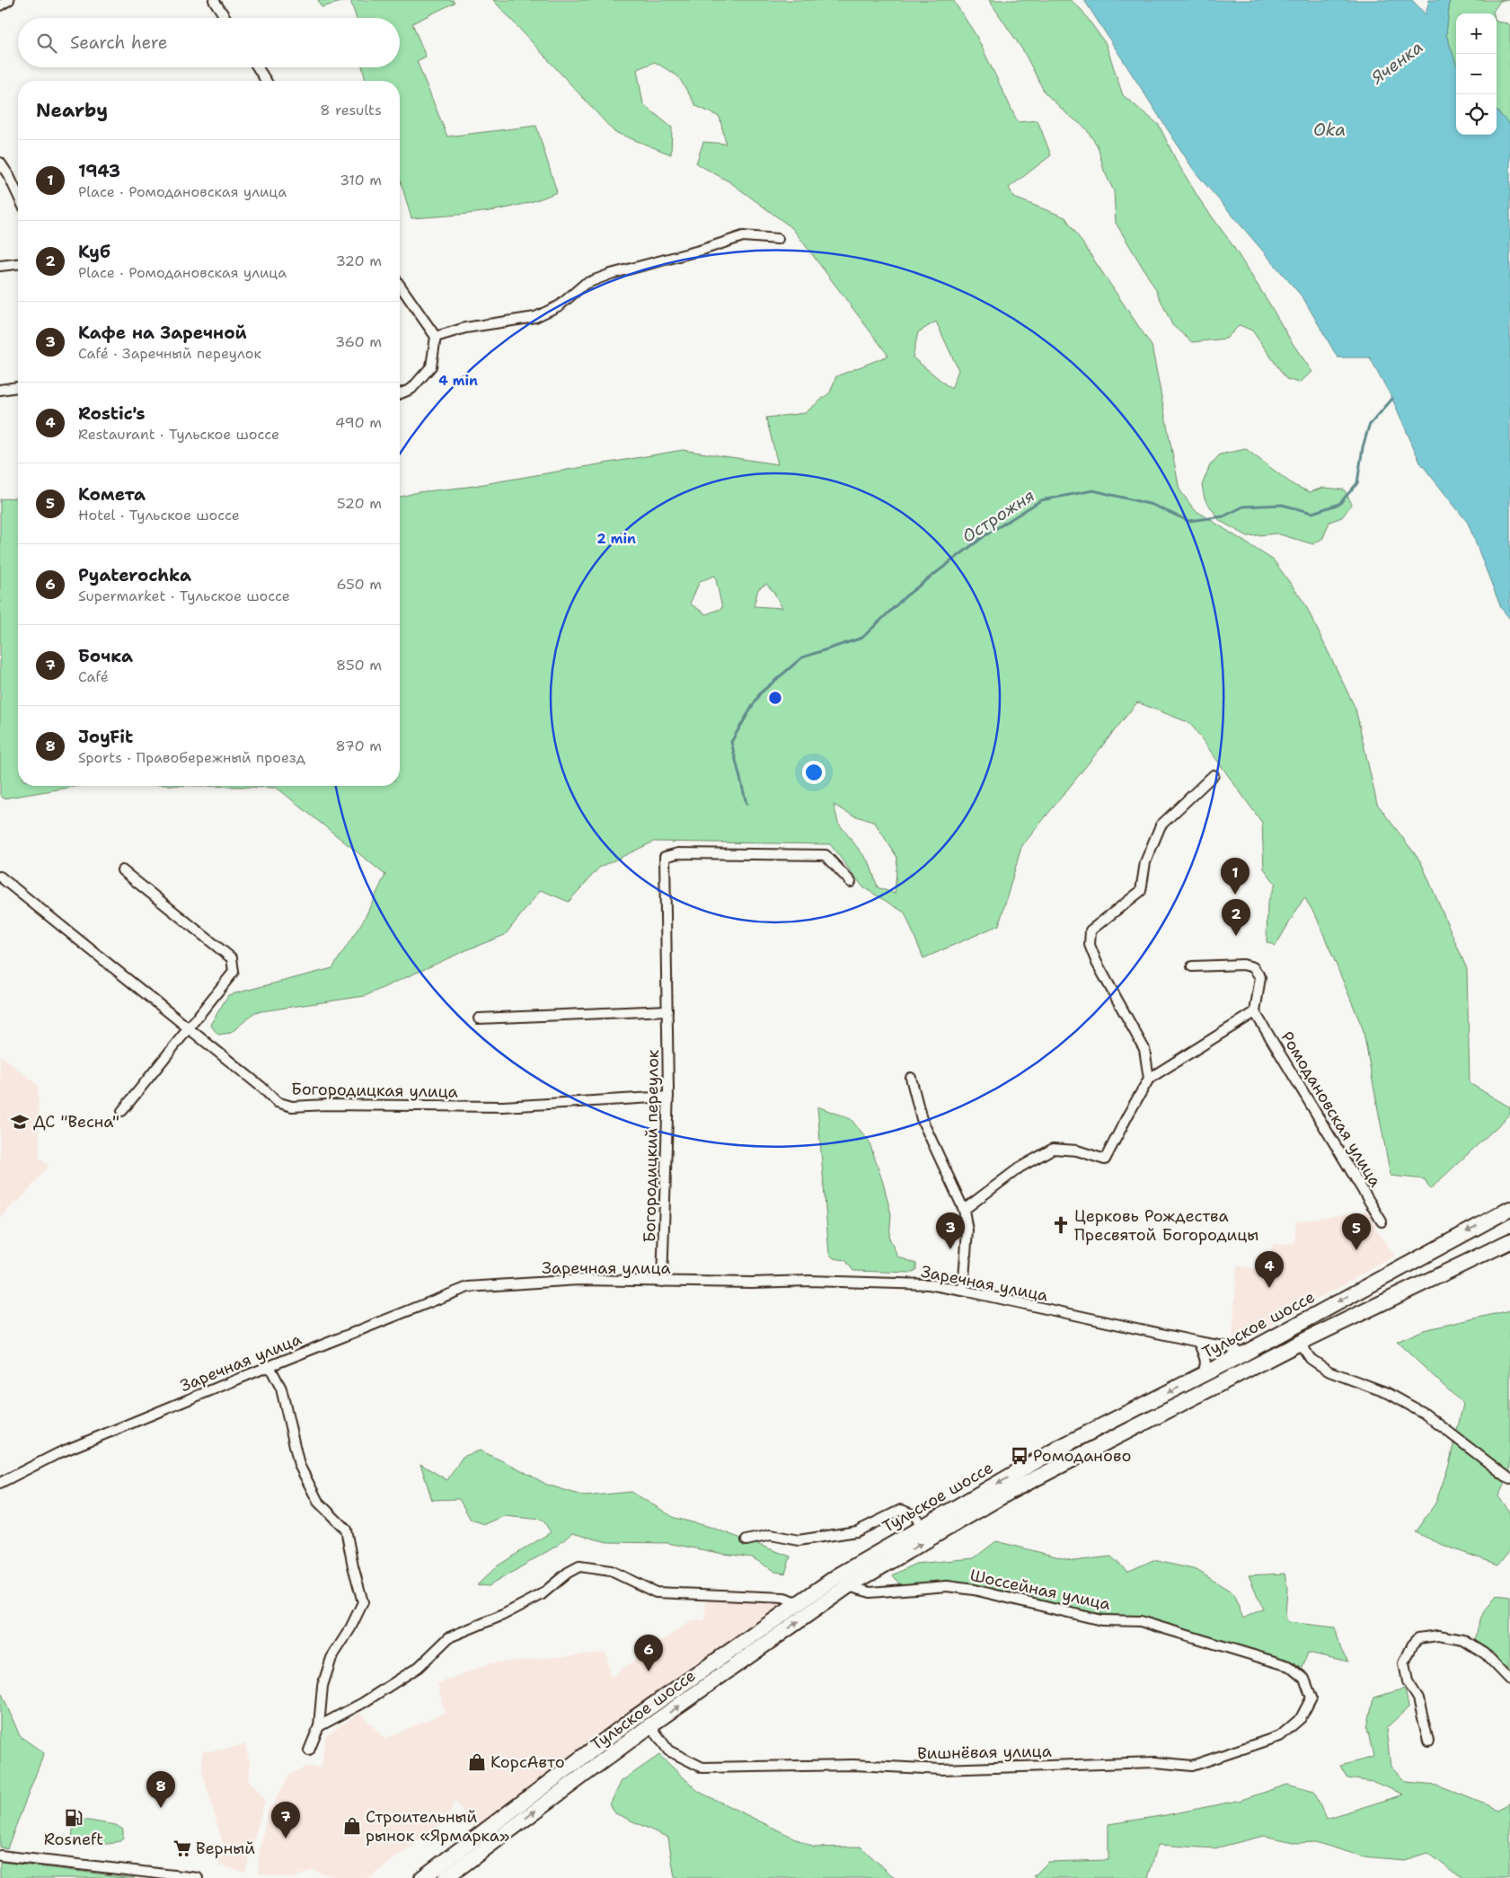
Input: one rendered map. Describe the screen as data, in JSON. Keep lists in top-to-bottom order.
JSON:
{
  "streets": {
    "main road": ["Тульское шоссе"],
    "street": [
      "Богородицкая улица",
      "Ромодановская улица",
      "Богородицкий переулок",
      "Заречная улица",
      "Шоссейная улица",
      "Вишнёвая улица"
    ]
  },
  "crossings": [
    ["Богородицкая улица", "Богородицкий переулок"],
    ["Богородицкий переулок", "Заречная улица"],
    ["Заречная улица", "Тульское шоссе"],
    ["Тульское шоссе", "Шоссейная улица"],
    ["Тульское шоссе", "Вишнёвая улица"],
    ["Шоссейная улица", "Вишнёвая улица"]
  ],
  "water": ["Яченка", "Oka", "Острожня"],
  "places": {
    "school or university": ["ДС \"Весна\""],
    "church": ["Церковь Рождества Пресвятой Богородицы"],
    "bus stop": ["Ромоданово"],
    "shop": ["КорсАвто", "Строительный рынок «Ярмарка»"],
    "fuel station": ["Rosneft"],
    "supermarket": ["Верный"]
  },
  "page": {
    "map_buttons": ["+", "−"],
    "search": "Search here",
    "heading": ["Nearby", "8 results"],
    "list": [
      {
        "mark": "1",
        "name": "1943",
        "note": "Place · Ромодановская улица",
        "value": "310 m"
      },
      {
        "mark": "2",
        "name": "Куб",
        "note": "Place · Ромодановская улица",
        "value": "320 m"
      },
      {
        "mark": "3",
        "name": "Кафе на Заречной",
        "note": "Café · Заречный переулок",
        "value": "360 m"
      },
      {
        "mark": "4",
        "name": "Rostic's",
        "note": "Restaurant · Тульское шоссе",
        "value": "490 m"
      },
      {
        "mark": "5",
        "name": "Комета",
        "note": "Hotel · Тульское шоссе",
        "value": "520 m"
      },
      {
        "mark": "6",
        "name": "Pyaterochka",
        "note": "Supermarket · Тульское шоссе",
        "value": "650 m"
      },
      {
        "mark": "7",
        "name": "Бочка",
        "note": "Café",
        "value": "850 m"
      },
      {
        "mark": "8",
        "name": "JoyFit",
        "note": "Sports · Правобережный проезд",
        "value": "870 m"
      }
    ],
    "pins": [
      "1",
      "2",
      "3",
      "5",
      "4",
      "6",
      "8",
      "7"
    ]
  },
  "rings": ["4 min", "2 min"]
}
